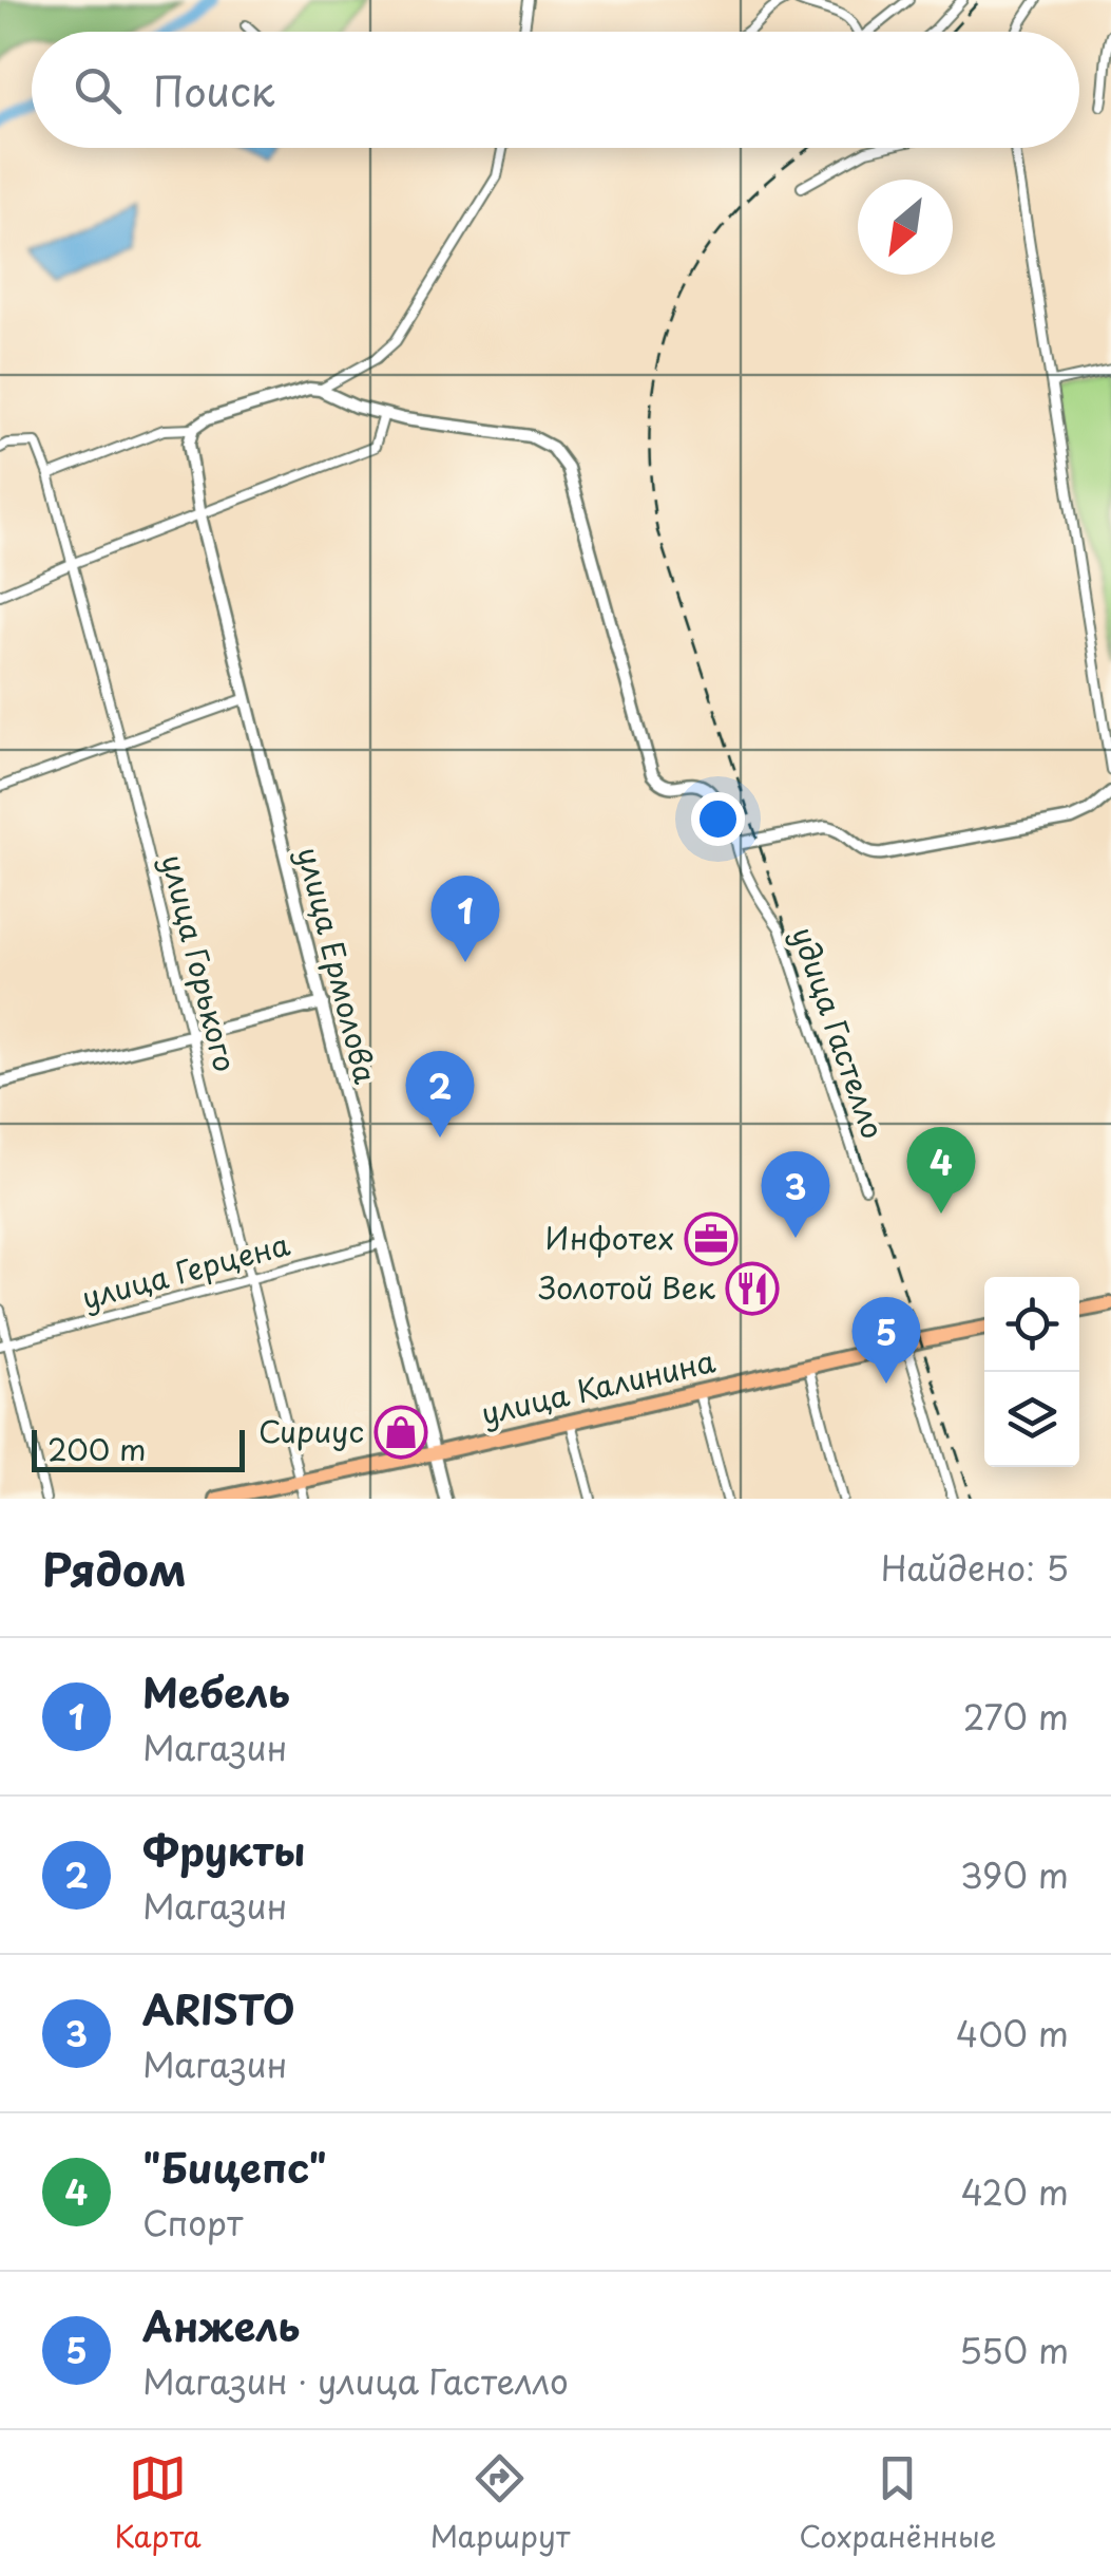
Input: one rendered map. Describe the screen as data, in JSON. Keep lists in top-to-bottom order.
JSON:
{
  "streets": {
    "main road": ["улица Калинина"],
    "street": [
      "улица Горького",
      "улица Ермолова",
      "удица Гастелло",
      "улица Герцена"
    ]
  },
  "crossings": [
    ["улица Горького", "улица Герцена"],
    ["улица Горького", "улица Калинина"],
    ["улица Ермолова", "улица Герцена"],
    ["улица Ермолова", "улица Калинина"]
  ],
  "places": {
    "office": ["Инфотех"],
    "restaurant": ["Золотой Век"],
    "shop": ["Сириус"]
  },
  "scale_bar": "200 m",
  "north": "bottom left",
  "page": {
    "search": "Поиск",
    "pins": [
      "1",
      "2",
      "4",
      "3",
      "5"
    ],
    "scale": "200 m",
    "heading": ["Рядом", "Найдено: 5"],
    "list": [
      {
        "mark": "1",
        "name": "Мебель",
        "note": "Магазин",
        "value": "270 m"
      },
      {
        "mark": "2",
        "name": "Фрукты",
        "note": "Магазин",
        "value": "390 m"
      },
      {
        "mark": "3",
        "name": "ARISTO",
        "note": "Магазин",
        "value": "400 m"
      },
      {
        "mark": "4",
        "name": "\"Бицепс\"",
        "note": "Спорт",
        "value": "420 m"
      },
      {
        "mark": "5",
        "name": "Анжель",
        "note": "Магазин · улица Гастелло",
        "value": "550 m"
      }
    ],
    "nav": ["Карта", "Маршрут", "Сохранённые"]
  }
}
